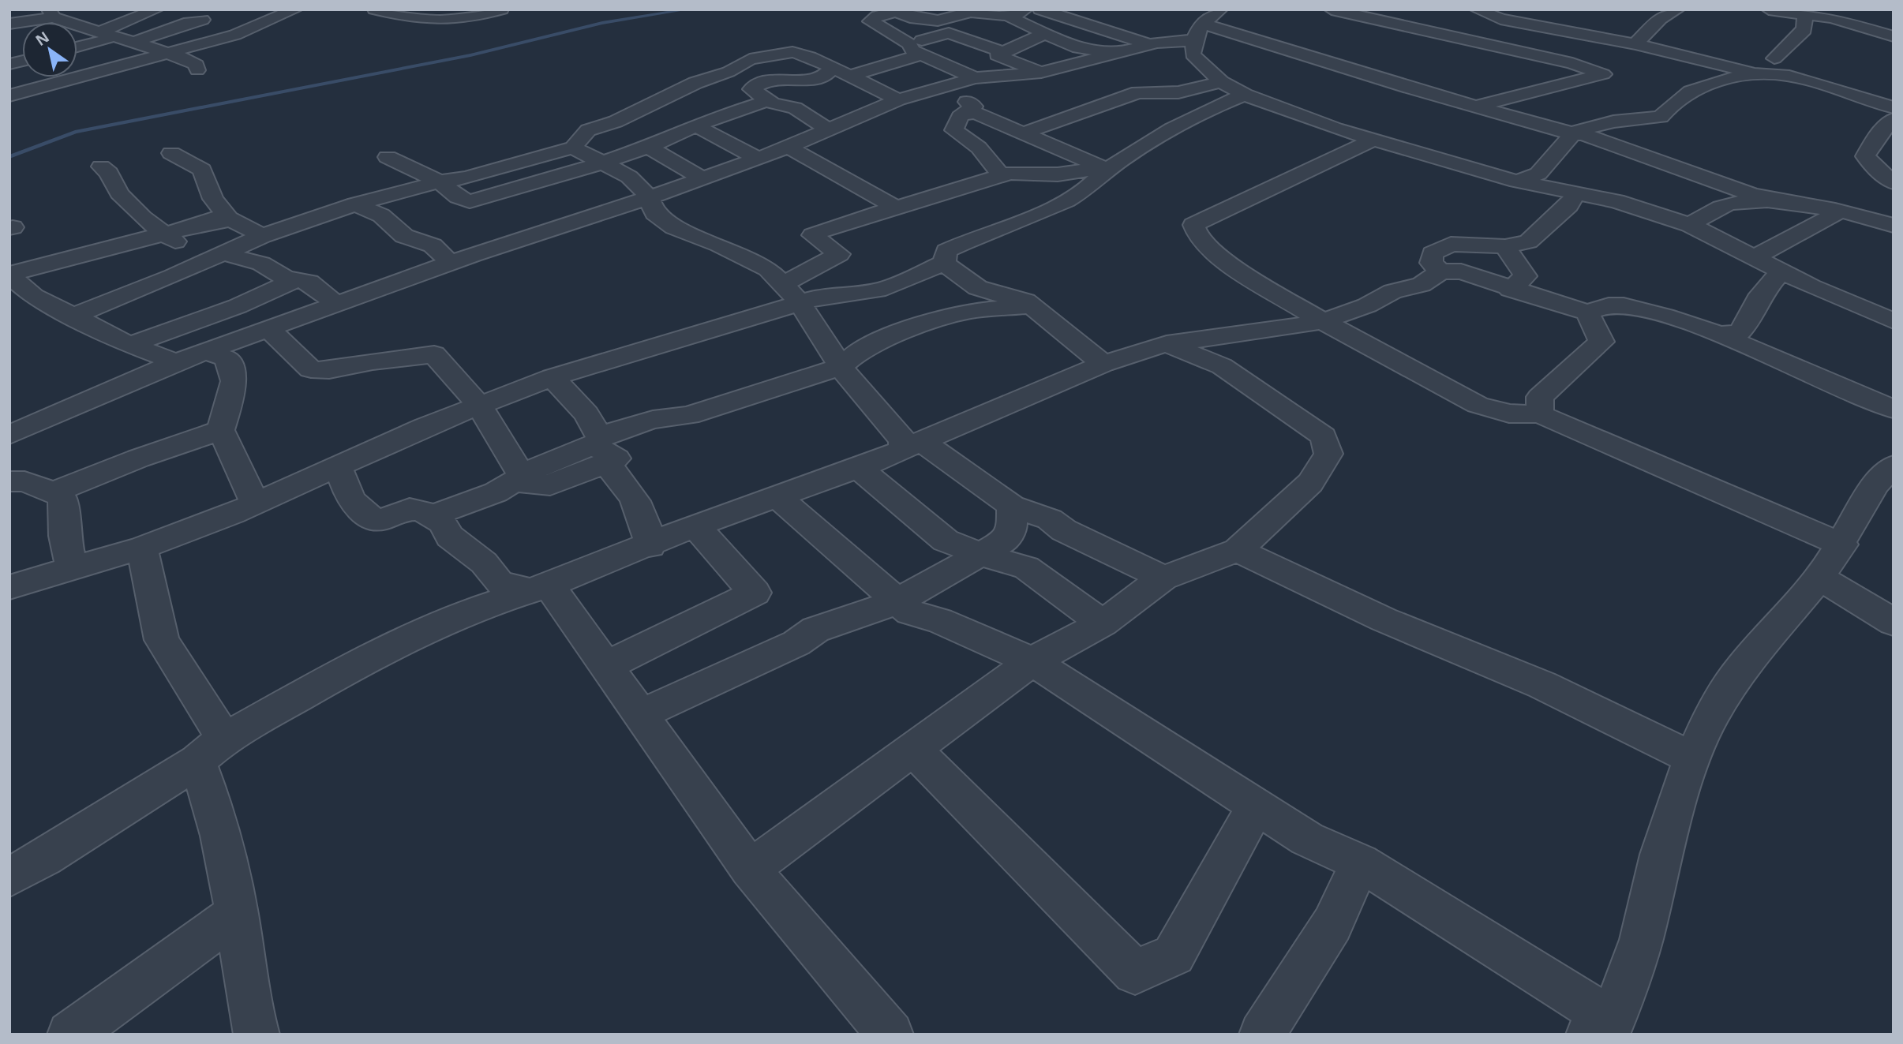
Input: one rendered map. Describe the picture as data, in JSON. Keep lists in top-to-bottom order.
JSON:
{
  "north": "top left"
}
